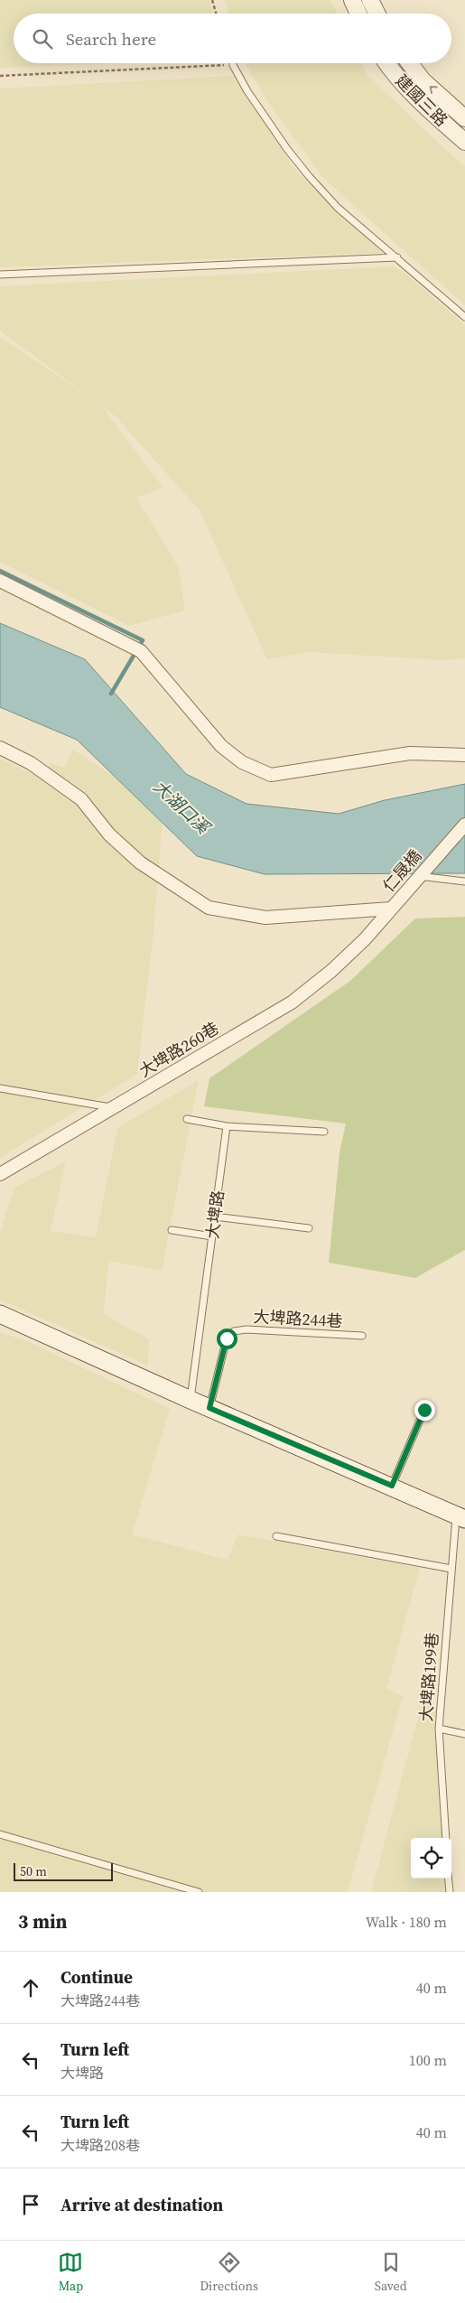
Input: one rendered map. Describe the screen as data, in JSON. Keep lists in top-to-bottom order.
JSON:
{
  "streets": {
    "street": ["建國三路", "仁晟橋", "大埤路260巷"],
    "lane": ["大埤路", "大埤路244巷", "大埤路199巷"]
  },
  "crossings": [
    ["仁晟橋", "大埤路260巷"]
  ],
  "water": ["大湖口溪"],
  "scale_bar": "50 m",
  "page": {
    "search": "Search here",
    "scale": "50 m",
    "heading": ["3 min", "Walk · 180 m"],
    "list": [
      ["Continue", "大埤路244巷", "40 m"],
      ["Turn left", "大埤路", "100 m"],
      ["Turn left", "大埤路208巷", "40 m"],
      "Arrive at destination"
    ],
    "nav": ["Map", "Directions", "Saved"]
  }
}
